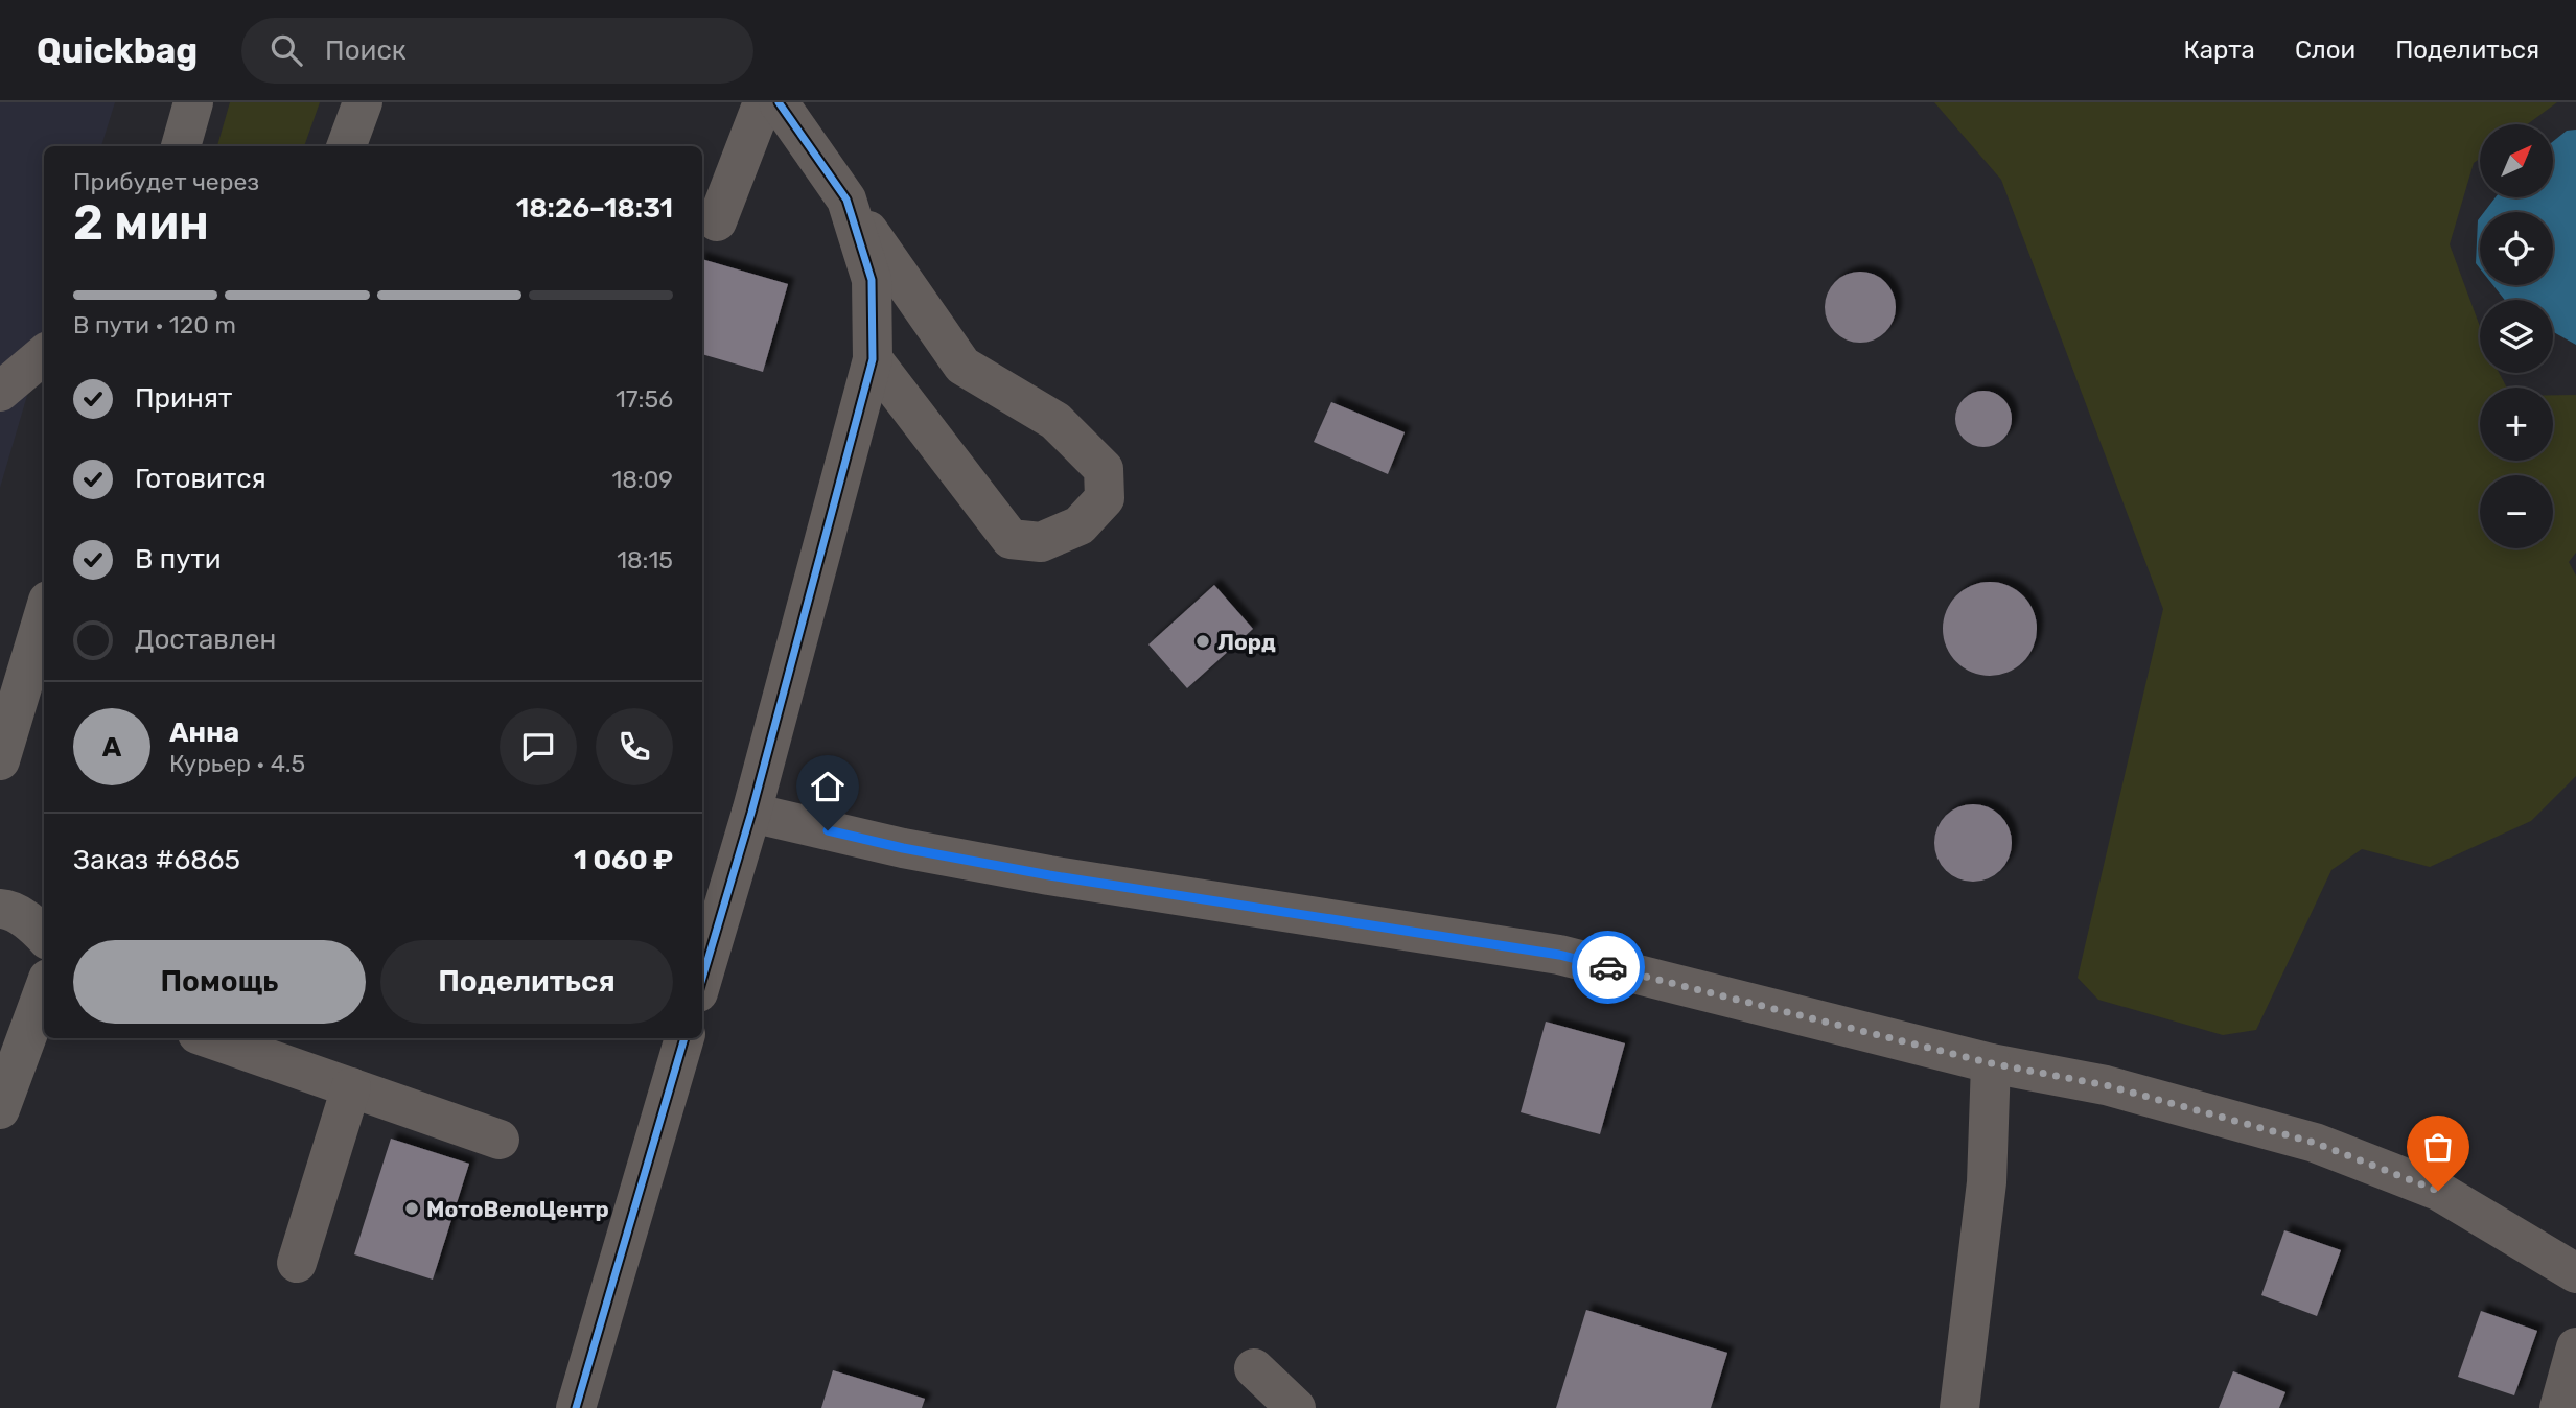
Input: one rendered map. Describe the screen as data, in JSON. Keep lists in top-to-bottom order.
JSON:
{
  "places": ["Лорд", "МотоВелоЦентр"],
  "north": "top right",
  "page": {
    "header": "Quickbag",
    "search": "Поиск",
    "nav": ["Карта", "Слои", "Поделиться"],
    "map_buttons": ["+", "−"],
    "heading": ["2 мин", "Прибудет через", "18:26–18:31"],
    "panel": [
      "Анна",
      "Курьер · 4.5",
      "Заказ #6865",
      "1 060 ₽"
    ],
    "bar": "В пути · 120 m",
    "list": [
      ["Принят", "17:56"],
      ["Готовится", "18:09"],
      ["В пути", "18:15"],
      "Доставлен"
    ],
    "round": "А",
    "buttons": ["Помощь", "Поделиться"]
  }
}
